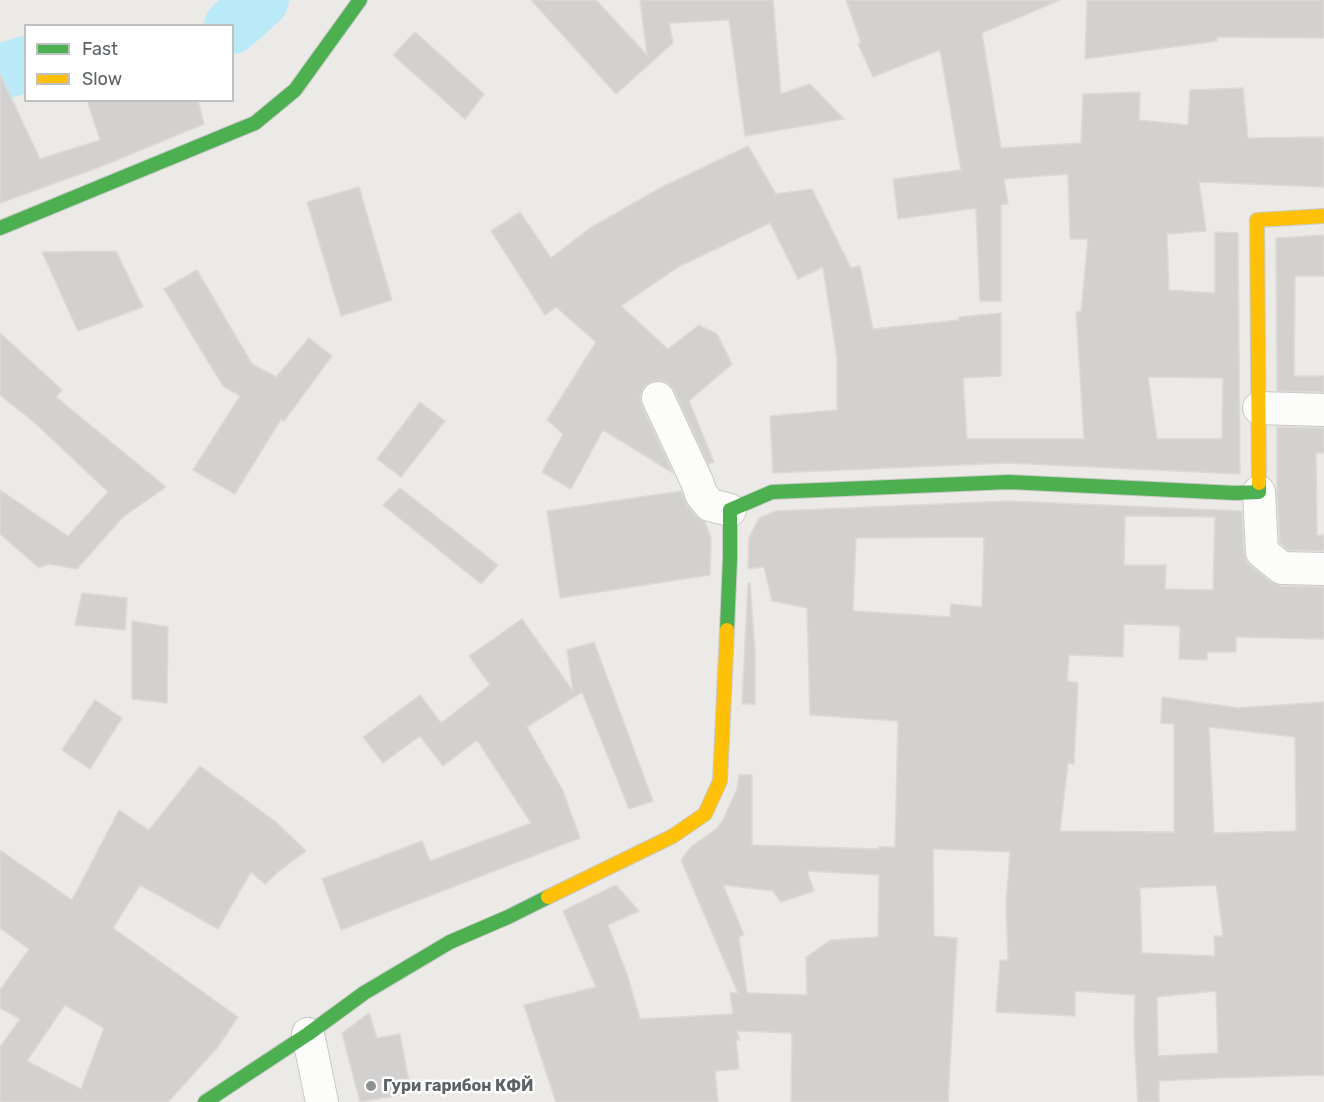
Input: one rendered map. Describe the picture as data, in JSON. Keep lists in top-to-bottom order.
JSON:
{
  "places": ["Гури гарибон КФЙ"],
  "legend": ["Fast", "Slow"]
}
